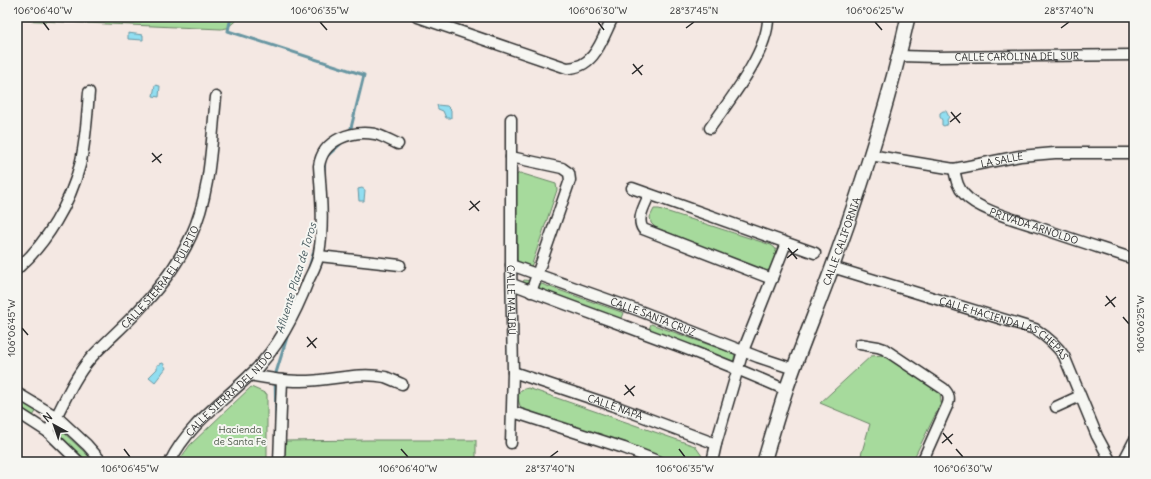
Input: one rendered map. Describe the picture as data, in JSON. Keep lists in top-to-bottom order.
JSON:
{
  "streets": {
    "main road": ["CALLE CALIFORNIA"],
    "street": [
      "CALLE CAROLINA DEL SUR",
      "LA SALLE",
      "PRIVADA ARNOLDO",
      "CALLE SIERRA EL PÚLPITO",
      "CALLE MALIBÚ",
      "CALLE SANTA CRUZ",
      "CALLE HACIENDA LAS CHEPAS",
      "CALLE SIERRA DEL NIDO",
      "CALLE NAPA"
    ]
  },
  "crossings": [
    ["CALLE CAROLINA DEL SUR", "CALLE CALIFORNIA"],
    ["LA SALLE", "PRIVADA ARNOLDO"],
    ["LA SALLE", "CALLE CALIFORNIA"],
    ["CALLE CALIFORNIA", "CALLE SANTA CRUZ"],
    ["CALLE CALIFORNIA", "CALLE HACIENDA LAS CHEPAS"],
    ["CALLE MALIBÚ", "CALLE SANTA CRUZ"],
    ["CALLE MALIBÚ", "CALLE NAPA"]
  ],
  "water": ["Afluente Plaza de Toros"],
  "parks": ["Hacienda de Santa Fe"],
  "north": "top left",
  "coordinates": [
    "106°06'40\"W",
    "106°06'35\"W",
    "106°06'30\"W",
    "28°37'45\"N",
    "106°06'25\"W",
    "28°37'40\"N",
    "106°06'45\"W"
  ]
}
